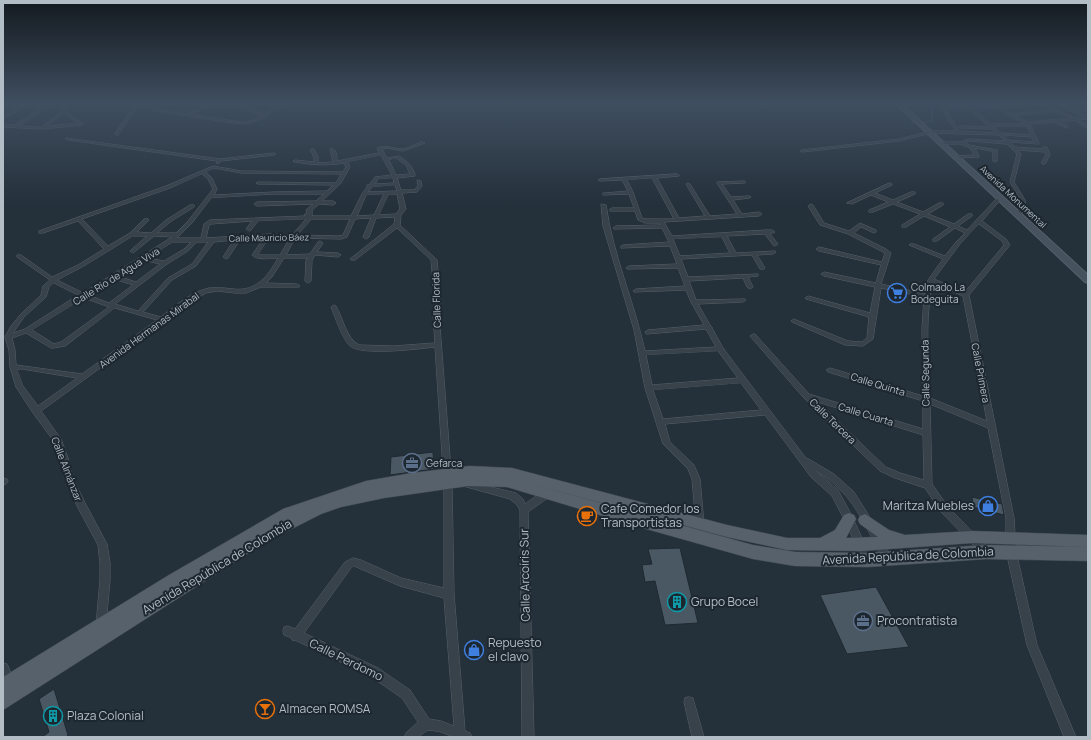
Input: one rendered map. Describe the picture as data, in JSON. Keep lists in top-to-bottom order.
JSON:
{
  "streets": {
    "main road": ["Avenida Monumental", "Avenida República de Colombia"],
    "street": [
      "Calle Mauricio Báez",
      "Calle Río de Agua Viva",
      "Calle Florida",
      "Avenida Hermanas Mirabal",
      "Calle Segunda",
      "Calle Primera",
      "Calle Quinta",
      "Calle Cuarta",
      "Calle Tercera",
      "Calle Almánzar",
      "Calle Arcoíris Sur",
      "Calle Perdomo"
    ]
  },
  "crossings": [
    ["Avenida Monumental", "Calle Segunda"],
    ["Calle Mauricio Báez", "Calle Río de Agua Viva"],
    ["Calle Río de Agua Viva", "Calle Almánzar"],
    ["Calle Florida", "Avenida República de Colombia"],
    ["Calle Florida", "Calle Perdomo"],
    ["Avenida Hermanas Mirabal", "Calle Almánzar"],
    ["Calle Segunda", "Calle Quinta"],
    ["Calle Segunda", "Calle Cuarta"],
    ["Calle Segunda", "Calle Tercera"],
    ["Calle Primera", "Calle Quinta"],
    ["Calle Primera", "Avenida República de Colombia"],
    ["Calle Cuarta", "Calle Tercera"],
    ["Calle Almánzar", "Avenida República de Colombia"]
  ],
  "places": {
    "supermarket": ["Colmado La Bodeguita"],
    "office": ["Gefarca", "Procontratista"],
    "shop": ["Maritza Muebles", "Repuesto el clavo"],
    "cafe": ["Cafe Comedor los Transportistas"],
    "building": ["Grupo Bocel", "Plaza Colonial"],
    "bar": ["Almacen ROMSA"]
  }
}
